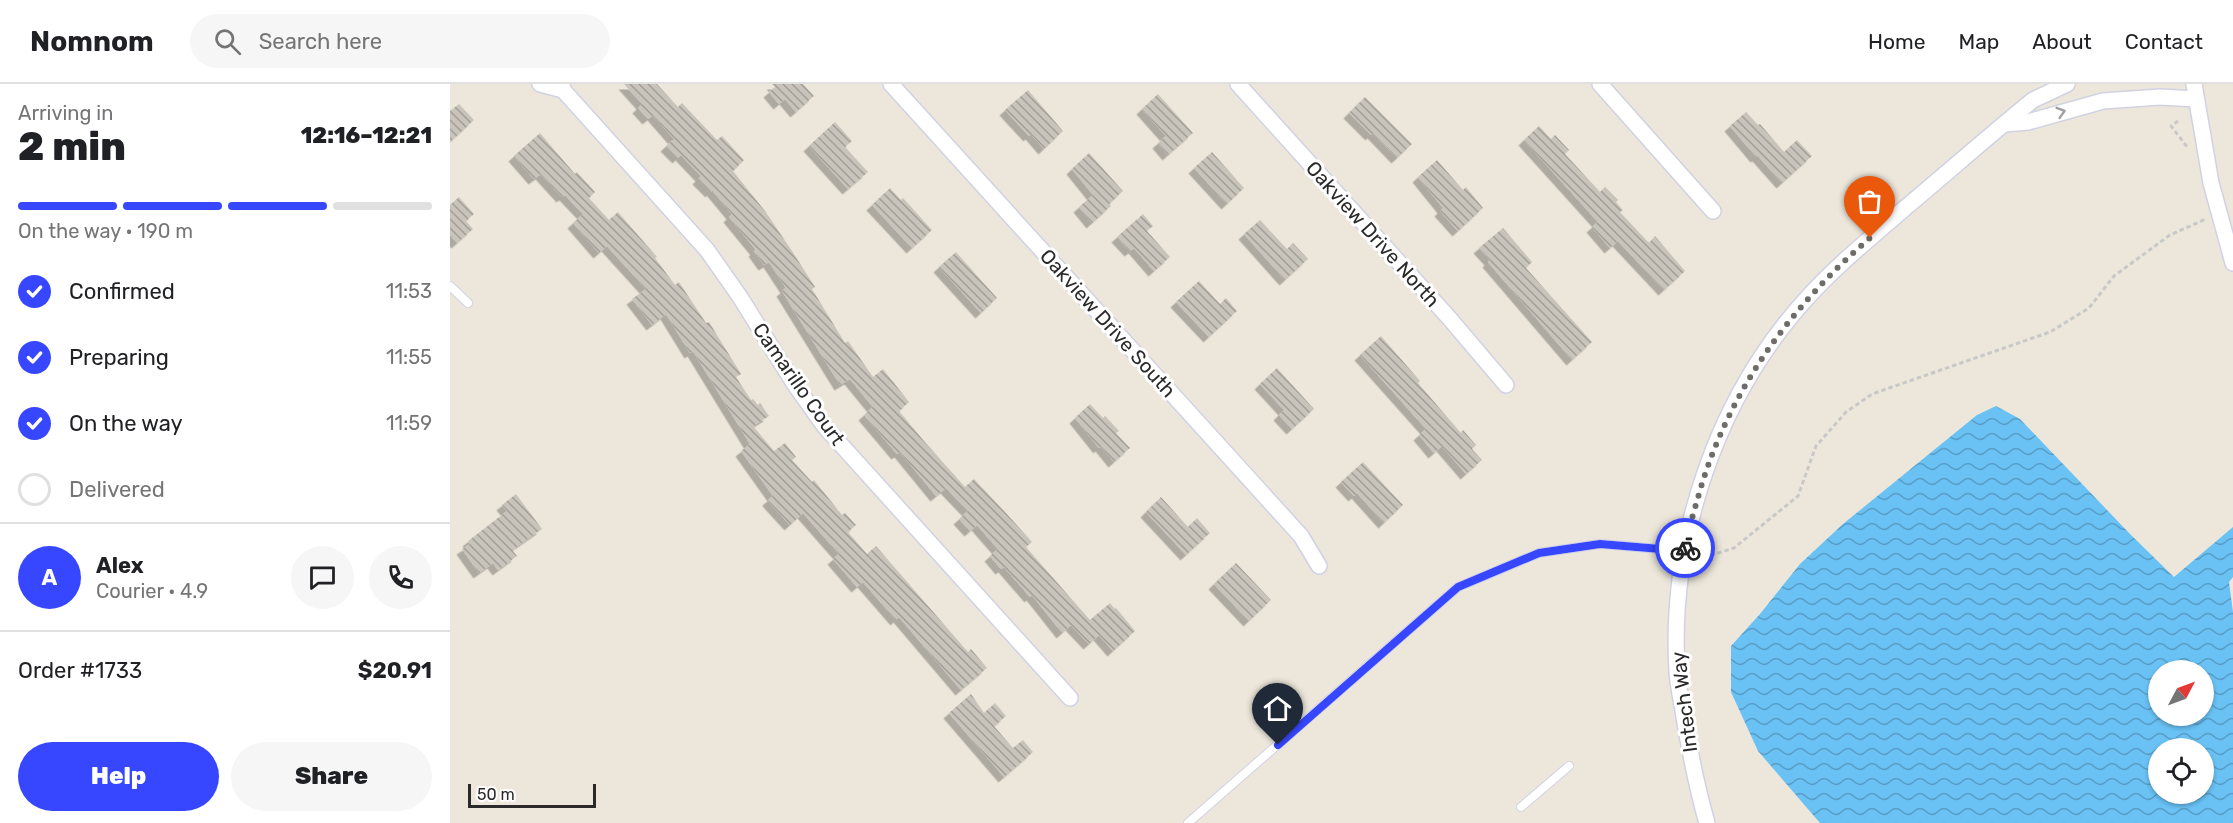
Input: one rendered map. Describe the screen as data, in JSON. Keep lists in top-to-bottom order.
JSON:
{
  "streets": {
    "street": [
      "Oakview Drive North",
      "Oakview Drive South",
      "Camarillo Court",
      "Intech Way"
    ]
  },
  "scale_bar": "50 m",
  "north": "top right",
  "page": {
    "header": "Nomnom",
    "search": "Search here",
    "nav": [
      "Home",
      "Map",
      "About",
      "Contact"
    ],
    "heading": ["2 min", "Arriving in", "12:16–12:21"],
    "panel": [
      "Alex",
      "Courier · 4.9",
      "Order #1733",
      "$20.91"
    ],
    "bar": "On the way · 190 m",
    "list": [
      ["Confirmed", "11:53"],
      ["Preparing", "11:55"],
      ["On the way", "11:59"],
      "Delivered"
    ],
    "round": "A",
    "buttons": ["Help", "Share"],
    "scale": "50 m"
  }
}
